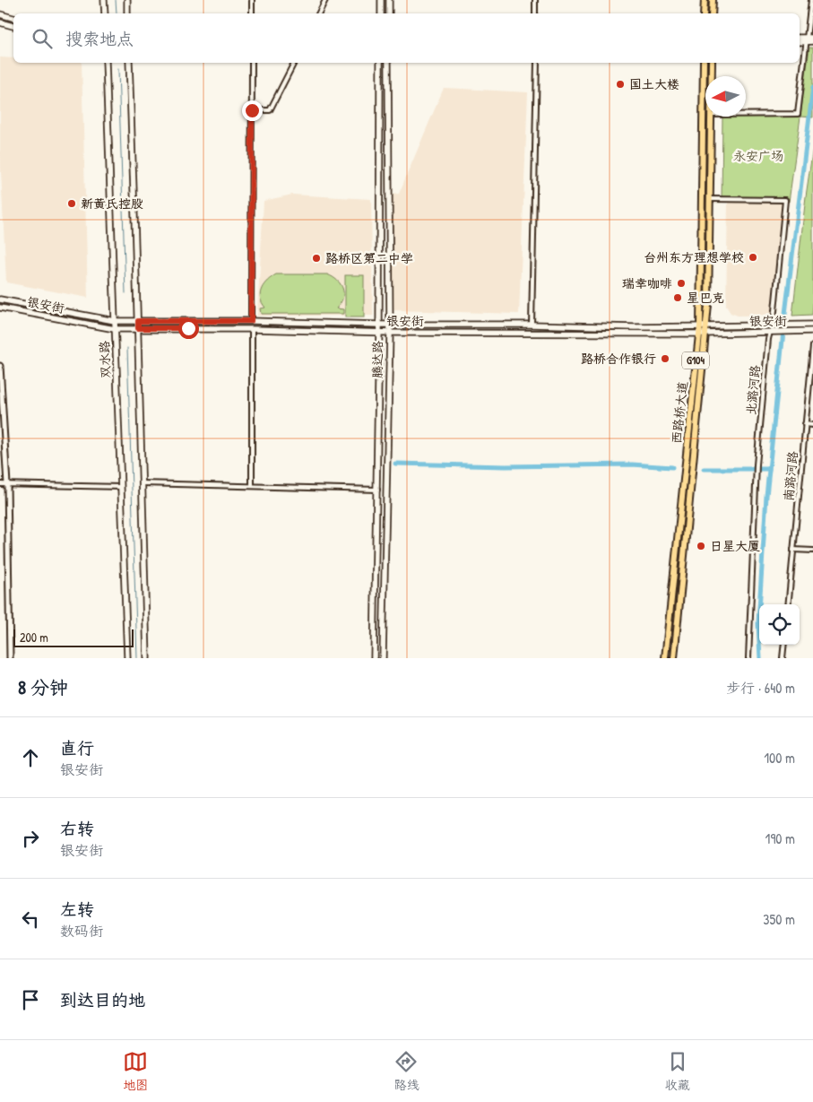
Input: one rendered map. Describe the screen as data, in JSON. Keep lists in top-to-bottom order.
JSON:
{
  "streets": {
    "main road": [
      "银安街",
      "双水路",
      "腾达路",
      "G104",
      "西路桥大道"
    ],
    "street": ["北潞河路", "南潞河路"]
  },
  "crossings": [
    ["银安街", "双水路"],
    ["银安街", "腾达路"],
    ["银安街", "北潞河路"],
    ["银安街", "西路桥大道"],
    ["北潞河路", "西路桥大道"]
  ],
  "parks": ["永安广场"],
  "places": [
    "国土大楼",
    "新黄氏控股",
    "台州东方理想学校",
    "路桥区第二中学",
    "瑞幸咖啡",
    "星巴克",
    "路桥合作银行",
    "日星大厦"
  ],
  "scale_bar": "200 m",
  "north": "left",
  "page": {
    "search": "搜索地点",
    "scale": "200 m",
    "heading": ["8 分钟", "步行 · 640 m"],
    "list": [
      ["直行", "银安街", "100 m"],
      ["右转", "银安街", "190 m"],
      ["左转", "数码街", "350 m"],
      "到达目的地"
    ],
    "nav": ["地图", "路线", "收藏"]
  }
}
